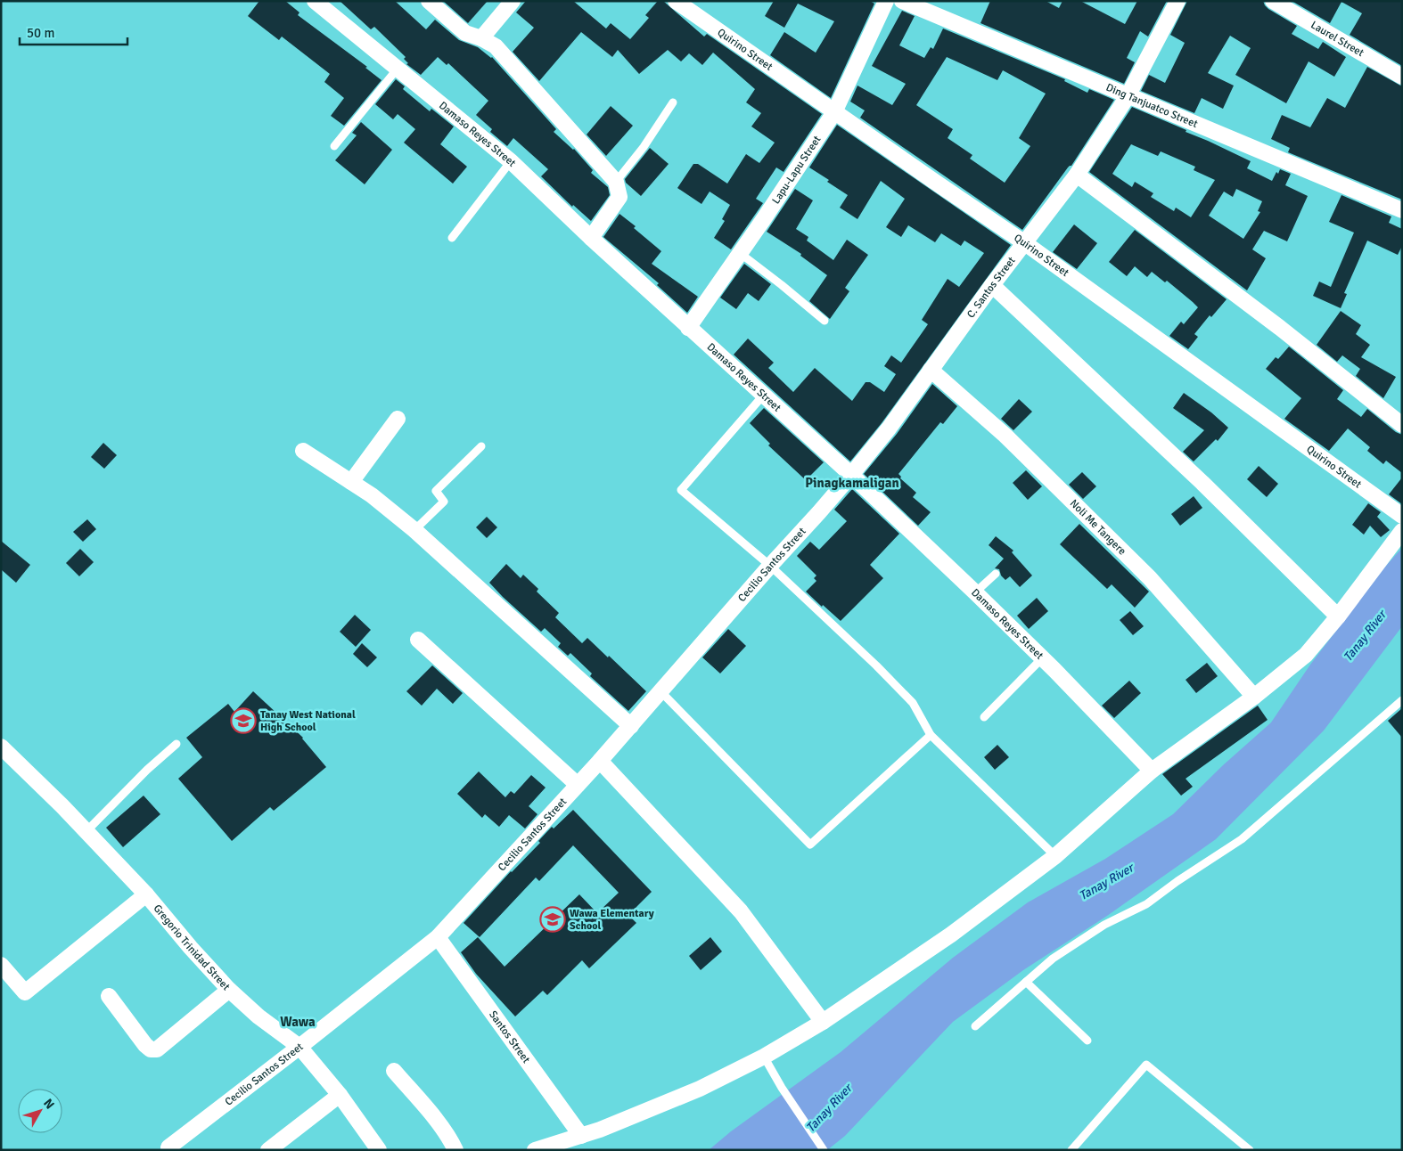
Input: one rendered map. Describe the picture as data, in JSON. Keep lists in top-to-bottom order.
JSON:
{
  "streets": {
    "street": [
      "Laurel Street",
      "Quirino Street",
      "Ding Tanjuatco Street",
      "Damaso Reyes Street",
      "Lapu-Lapu Street",
      "C. Santos Street",
      "Noli Me Tangere",
      "Cecilio Santos Street",
      "Gregorio Trinidad Street",
      "Santos Street"
    ]
  },
  "crossings": [
    ["Quirino Street", "Lapu-Lapu Street"],
    ["Quirino Street", "C. Santos Street"],
    ["Ding Tanjuatco Street", "C. Santos Street"],
    ["Damaso Reyes Street", "Lapu-Lapu Street"],
    ["Damaso Reyes Street", "C. Santos Street"],
    ["Damaso Reyes Street", "Cecilio Santos Street"],
    ["C. Santos Street", "Noli Me Tangere"],
    ["C. Santos Street", "Cecilio Santos Street"],
    ["Cecilio Santos Street", "Gregorio Trinidad Street"],
    ["Cecilio Santos Street", "Santos Street"]
  ],
  "districts": ["Pinagkamaligan", "Wawa"],
  "water": ["Tanay River"],
  "places": {
    "school or university": ["Tanay West National High School", "Wawa Elementary School"]
  },
  "scale_bar": "50 m",
  "north": "top right"
}
